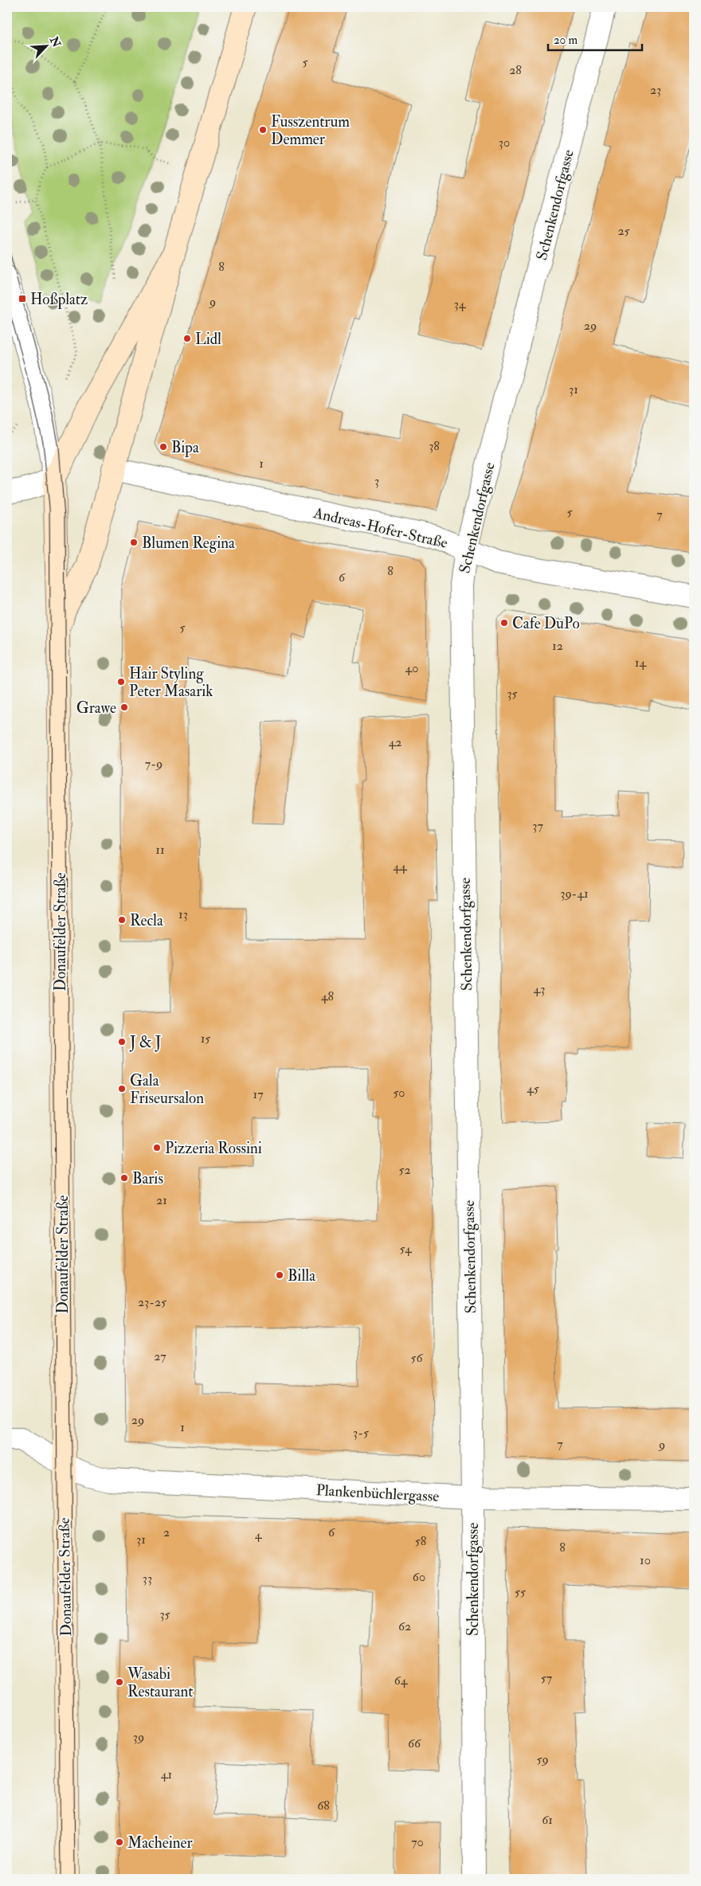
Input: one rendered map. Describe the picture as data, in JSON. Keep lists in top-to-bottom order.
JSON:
{
  "streets": {
    "main road": ["Donaufelder Straße"],
    "street": ["Schenkendorfgasse", "Andreas-Hofer-Straße", "Plankenbüchlergasse"]
  },
  "crossings": [
    ["Schenkendorfgasse", "Andreas-Hofer-Straße"],
    ["Schenkendorfgasse", "Plankenbüchlergasse"],
    ["Donaufelder Straße", "Plankenbüchlergasse"]
  ],
  "places": {
    "other": [
      "Fusszentrum Demmer",
      "Lidl",
      "Bipa",
      "Blumen Regina",
      "Cafe DuPo",
      "Hair Styling Peter Masarik",
      "Grawe",
      "Recla",
      "J & J",
      "Gala Friseursalon",
      "Pizzeria Rossini",
      "Baris",
      "Billa",
      "Wasabi Restaurant",
      "Macheiner"
    ],
    "transit": ["Hoßplatz"]
  },
  "house_numbers": [
    "5",
    "28",
    "23",
    "30",
    "25",
    "8",
    "9",
    "34",
    "29",
    "31",
    "38",
    "1",
    "3",
    "5",
    "7",
    "8",
    "6",
    "5",
    "12",
    "14",
    "40",
    "35",
    "42",
    "7-9",
    "37",
    "11",
    "44",
    "39-41",
    "13",
    "43",
    "48",
    "15",
    "45",
    "50",
    "17",
    "52",
    "21",
    "54",
    "23-25",
    "27",
    "56",
    "29",
    "1",
    "3-5",
    "7",
    "9",
    "2",
    "6",
    "4",
    "31",
    "58",
    "8",
    "10",
    "60",
    "33",
    "55",
    "35",
    "62",
    "57",
    "64",
    "39",
    "66",
    "59",
    "41",
    "68",
    "61",
    "70"
  ],
  "scale_bar": "20 m",
  "north": "top right"
}
